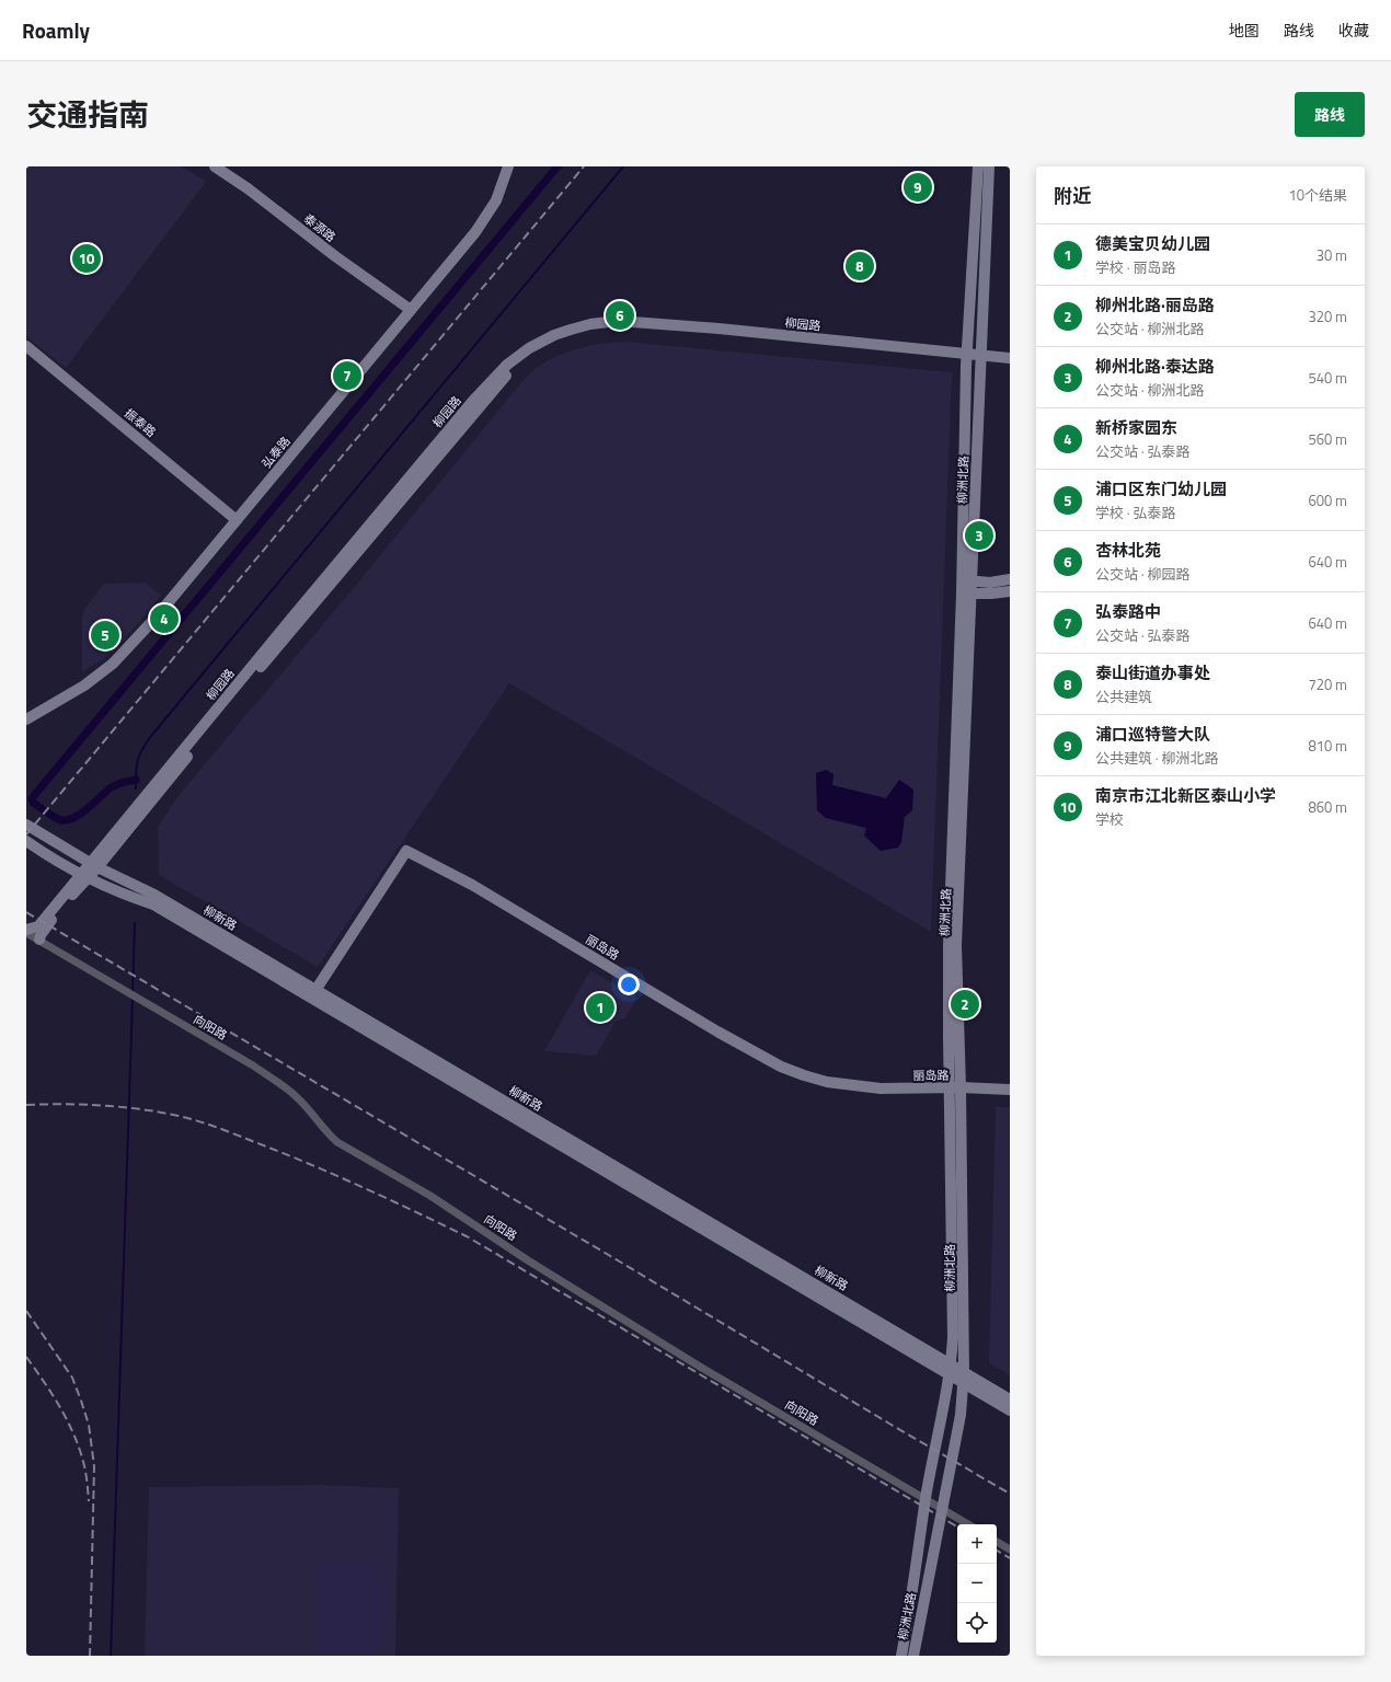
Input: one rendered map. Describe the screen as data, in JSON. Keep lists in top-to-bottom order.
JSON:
{
  "streets": {
    "main road": [
      "泰源路",
      "柳园路",
      "振泰路",
      "弘泰路",
      "柳洲北路",
      "柳新路",
      "丽岛路"
    ],
    "street": ["向阳路"]
  },
  "crossings": [
    ["泰源路", "弘泰路"],
    ["柳园路", "柳洲北路"],
    ["柳园路", "柳新路"],
    ["振泰路", "弘泰路"],
    ["柳洲北路", "柳新路"],
    ["柳洲北路", "丽岛路"],
    ["柳洲北路", "向阳路"],
    ["柳新路", "丽岛路"]
  ],
  "page": {
    "header": "Roamly",
    "nav": ["地图", "路线", "收藏"],
    "title": "交通指南",
    "buttons": "路线",
    "heading": ["附近", "10个结果"],
    "pins": [
      "9",
      "10",
      "8",
      "6",
      "7",
      "3",
      "4",
      "5",
      "2",
      "1"
    ],
    "list": [
      {
        "mark": "1",
        "name": "德美宝贝幼儿园",
        "note": "学校 · 丽岛路",
        "value": "30 m"
      },
      {
        "mark": "2",
        "name": "柳州北路·丽岛路",
        "note": "公交站 · 柳洲北路",
        "value": "320 m"
      },
      {
        "mark": "3",
        "name": "柳州北路·泰达路",
        "note": "公交站 · 柳洲北路",
        "value": "540 m"
      },
      {
        "mark": "4",
        "name": "新桥家园东",
        "note": "公交站 · 弘泰路",
        "value": "560 m"
      },
      {
        "mark": "5",
        "name": "浦口区东门幼儿园",
        "note": "学校 · 弘泰路",
        "value": "600 m"
      },
      {
        "mark": "6",
        "name": "杏林北苑",
        "note": "公交站 · 柳园路",
        "value": "640 m"
      },
      {
        "mark": "7",
        "name": "弘泰路中",
        "note": "公交站 · 弘泰路",
        "value": "640 m"
      },
      {
        "mark": "8",
        "name": "泰山街道办事处",
        "note": "公共建筑",
        "value": "720 m"
      },
      {
        "mark": "9",
        "name": "浦口巡特警大队",
        "note": "公共建筑 · 柳洲北路",
        "value": "810 m"
      },
      {
        "mark": "10",
        "name": "南京市江北新区泰山小学",
        "note": "学校",
        "value": "860 m"
      }
    ],
    "map_buttons": ["+", "−"]
  }
}
